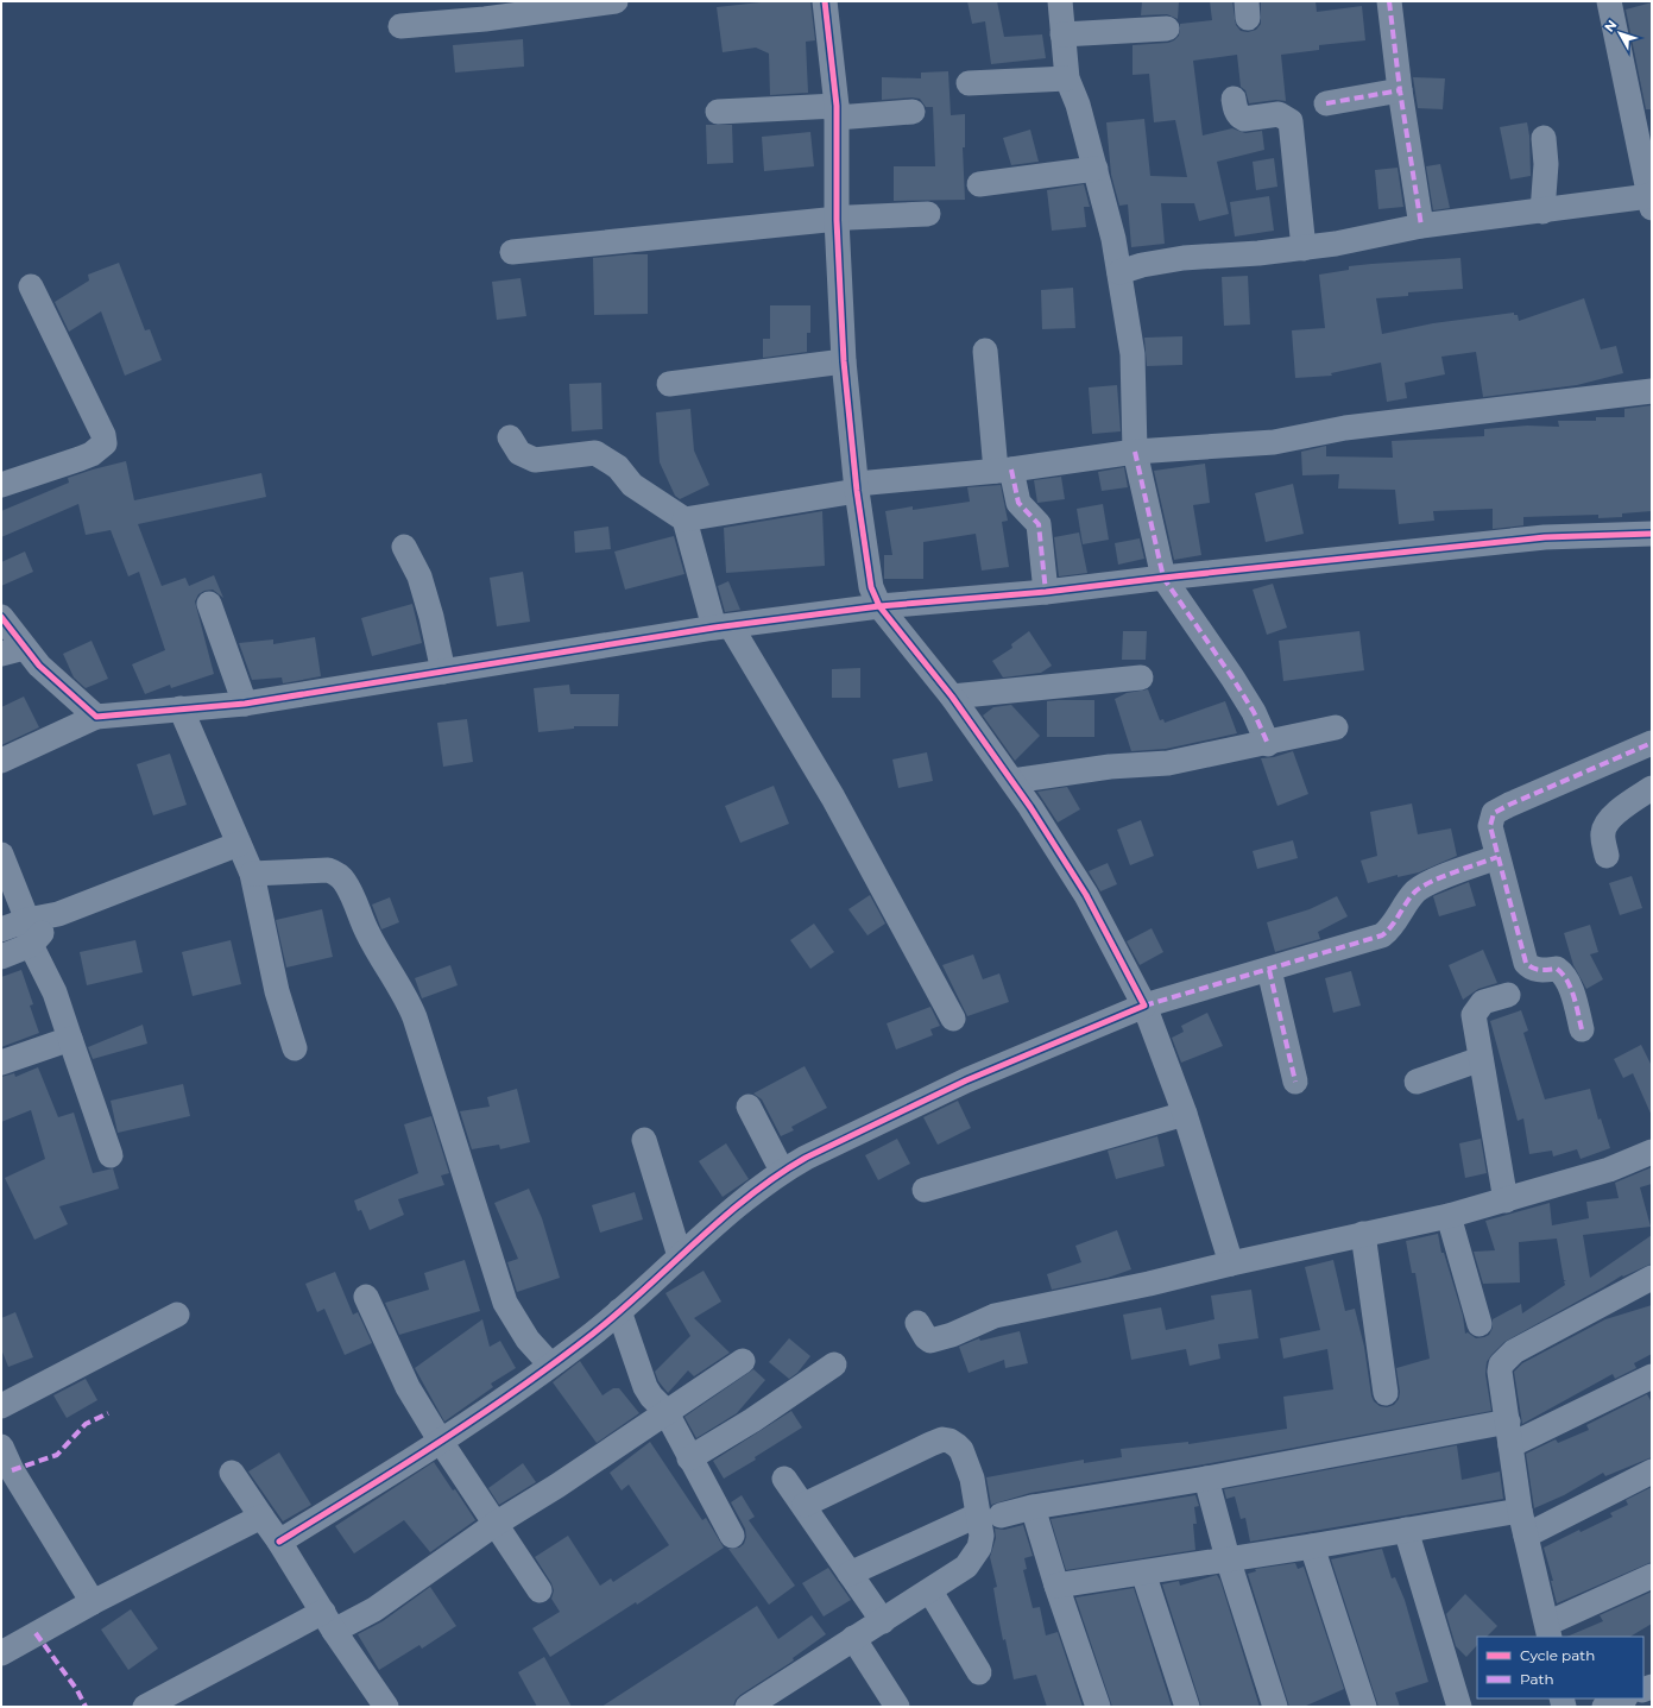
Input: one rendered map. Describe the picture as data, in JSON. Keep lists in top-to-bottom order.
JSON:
{
  "legend": ["Cycle path", "Path"],
  "north": "top left"
}
